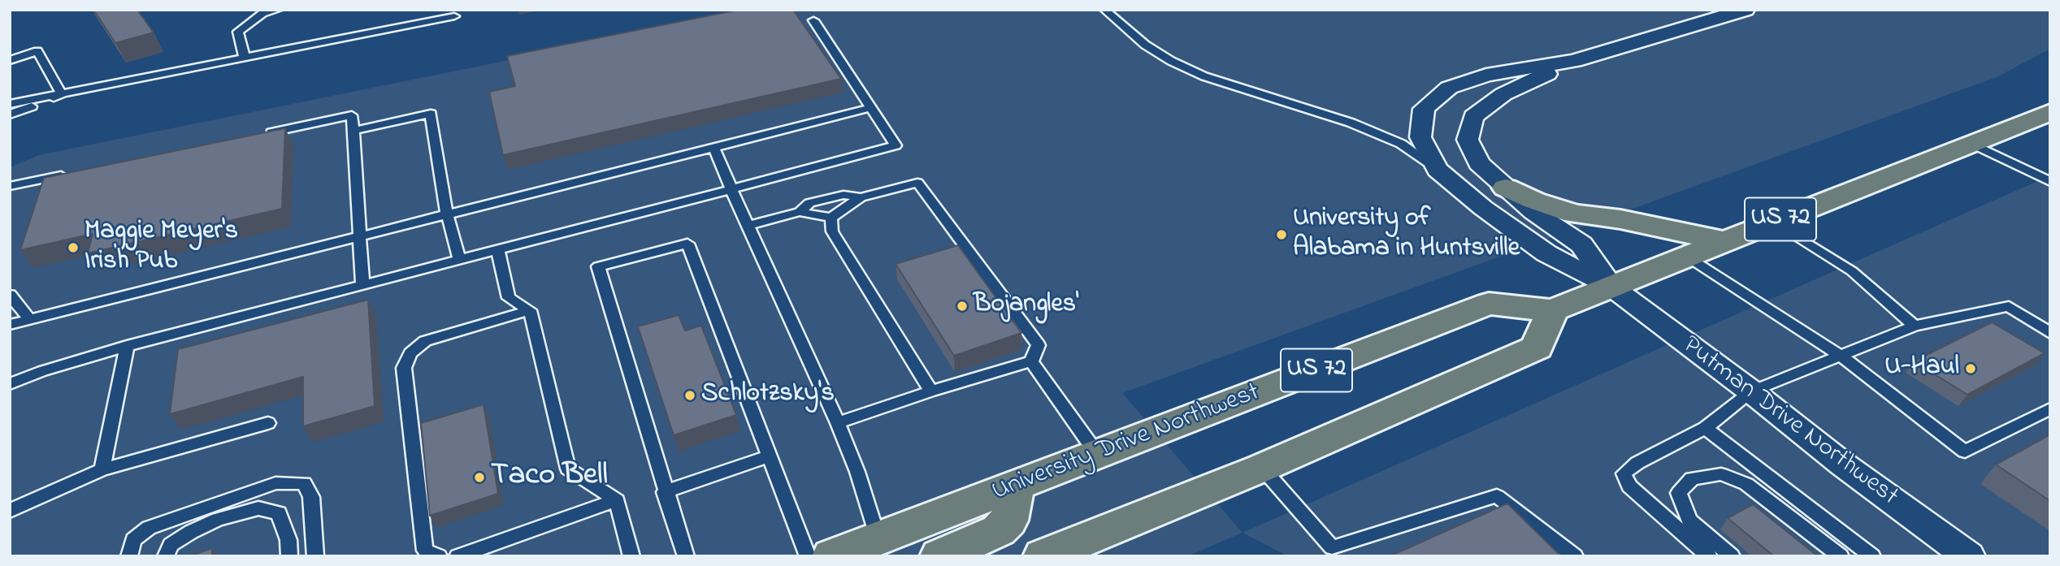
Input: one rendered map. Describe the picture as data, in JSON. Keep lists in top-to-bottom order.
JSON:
{
  "streets": {
    "highway": ["US 72", "University Drive Northwest"],
    "street": ["Putman Drive Northwest"]
  },
  "crossings": [
    ["US 72", "University Drive Northwest"],
    ["Putman Drive Northwest", "University Drive Northwest"]
  ],
  "places": [
    "University of Alabama in Huntsville",
    "Maggie Meyer's Irish Pub",
    "Bojangles'",
    "U-Haul",
    "Schlotzsky's",
    "Taco Bell"
  ]
}
